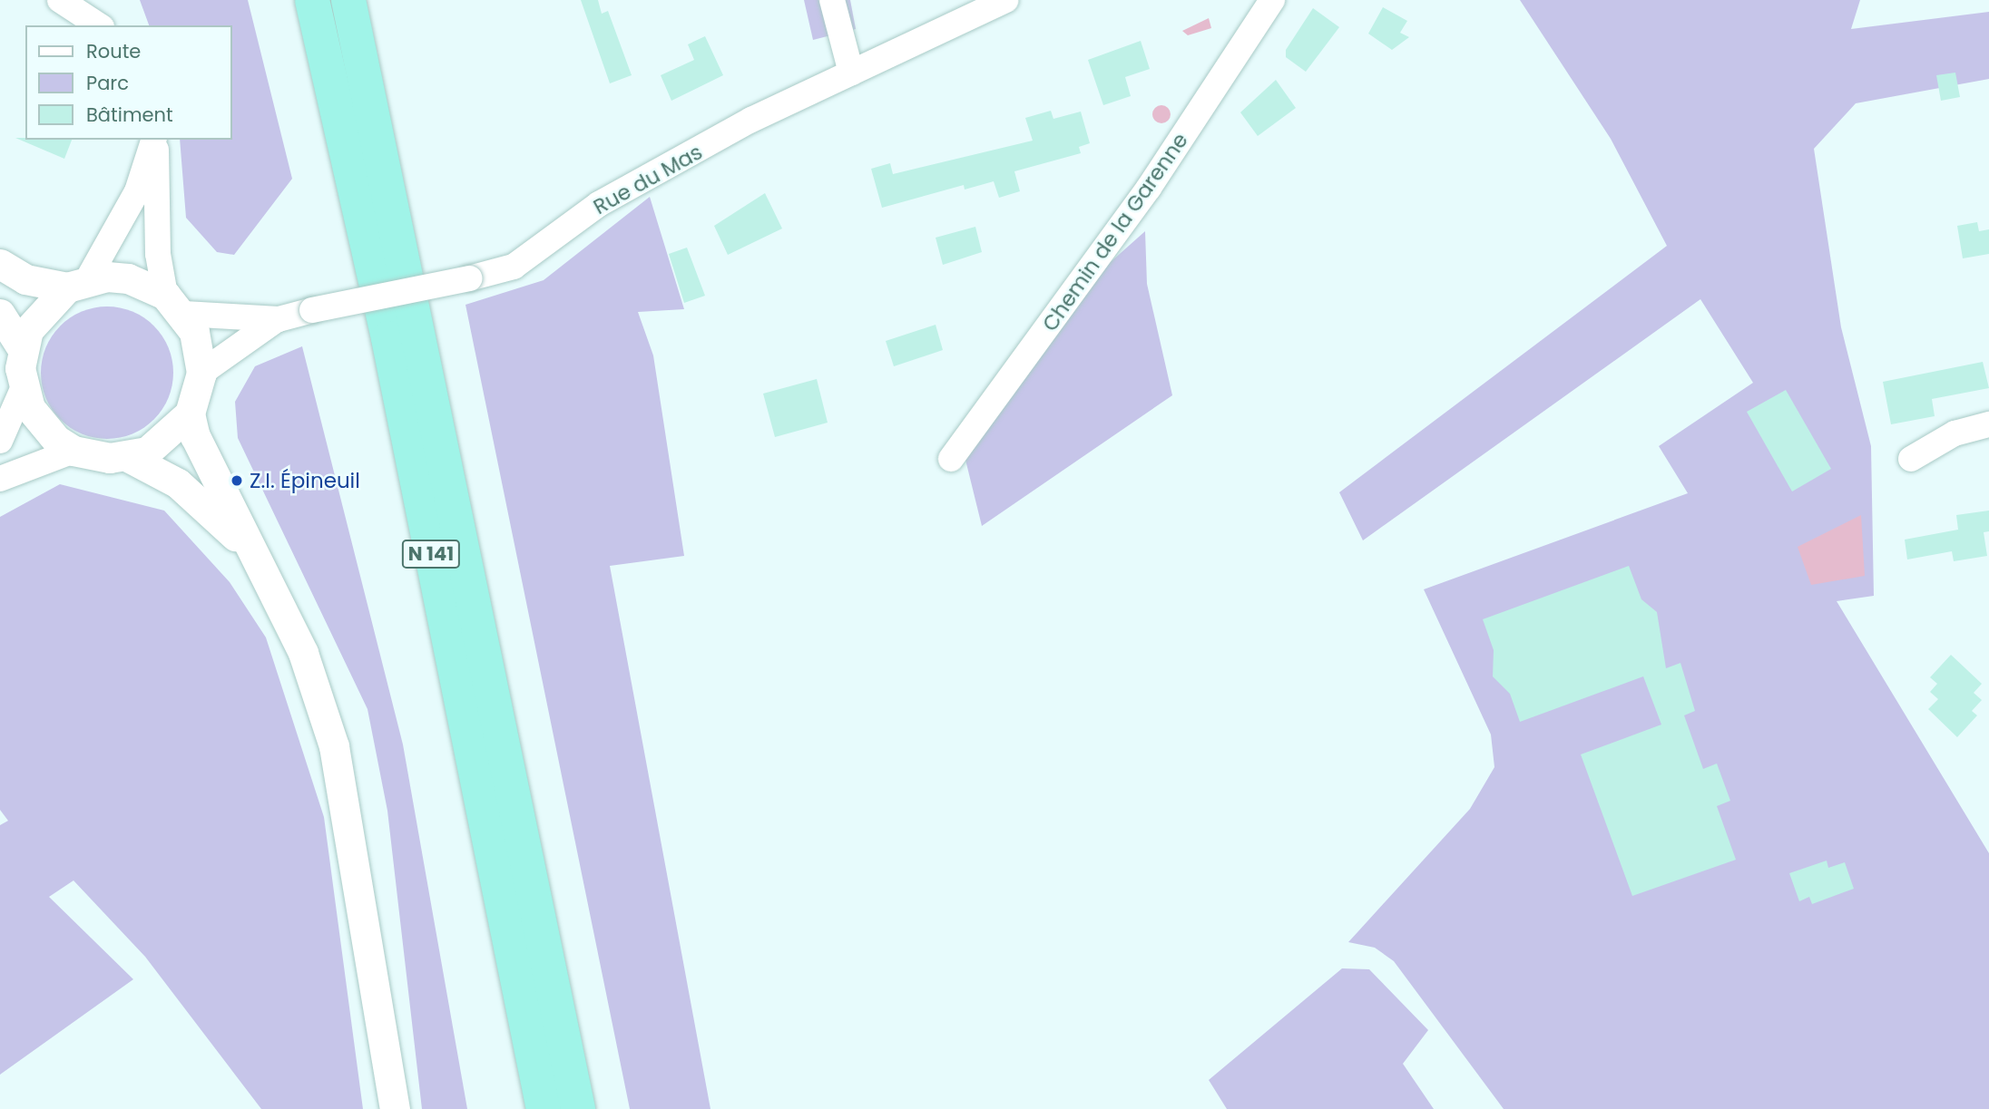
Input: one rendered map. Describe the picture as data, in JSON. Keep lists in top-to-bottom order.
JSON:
{
  "streets": {
    "highway": ["N 141"],
    "street": ["Rue du Mas", "Chemin de la Garenne"]
  },
  "places": ["Z.I. Épineuil"],
  "legend": ["Route", "Parc", "Bâtiment"]
}
